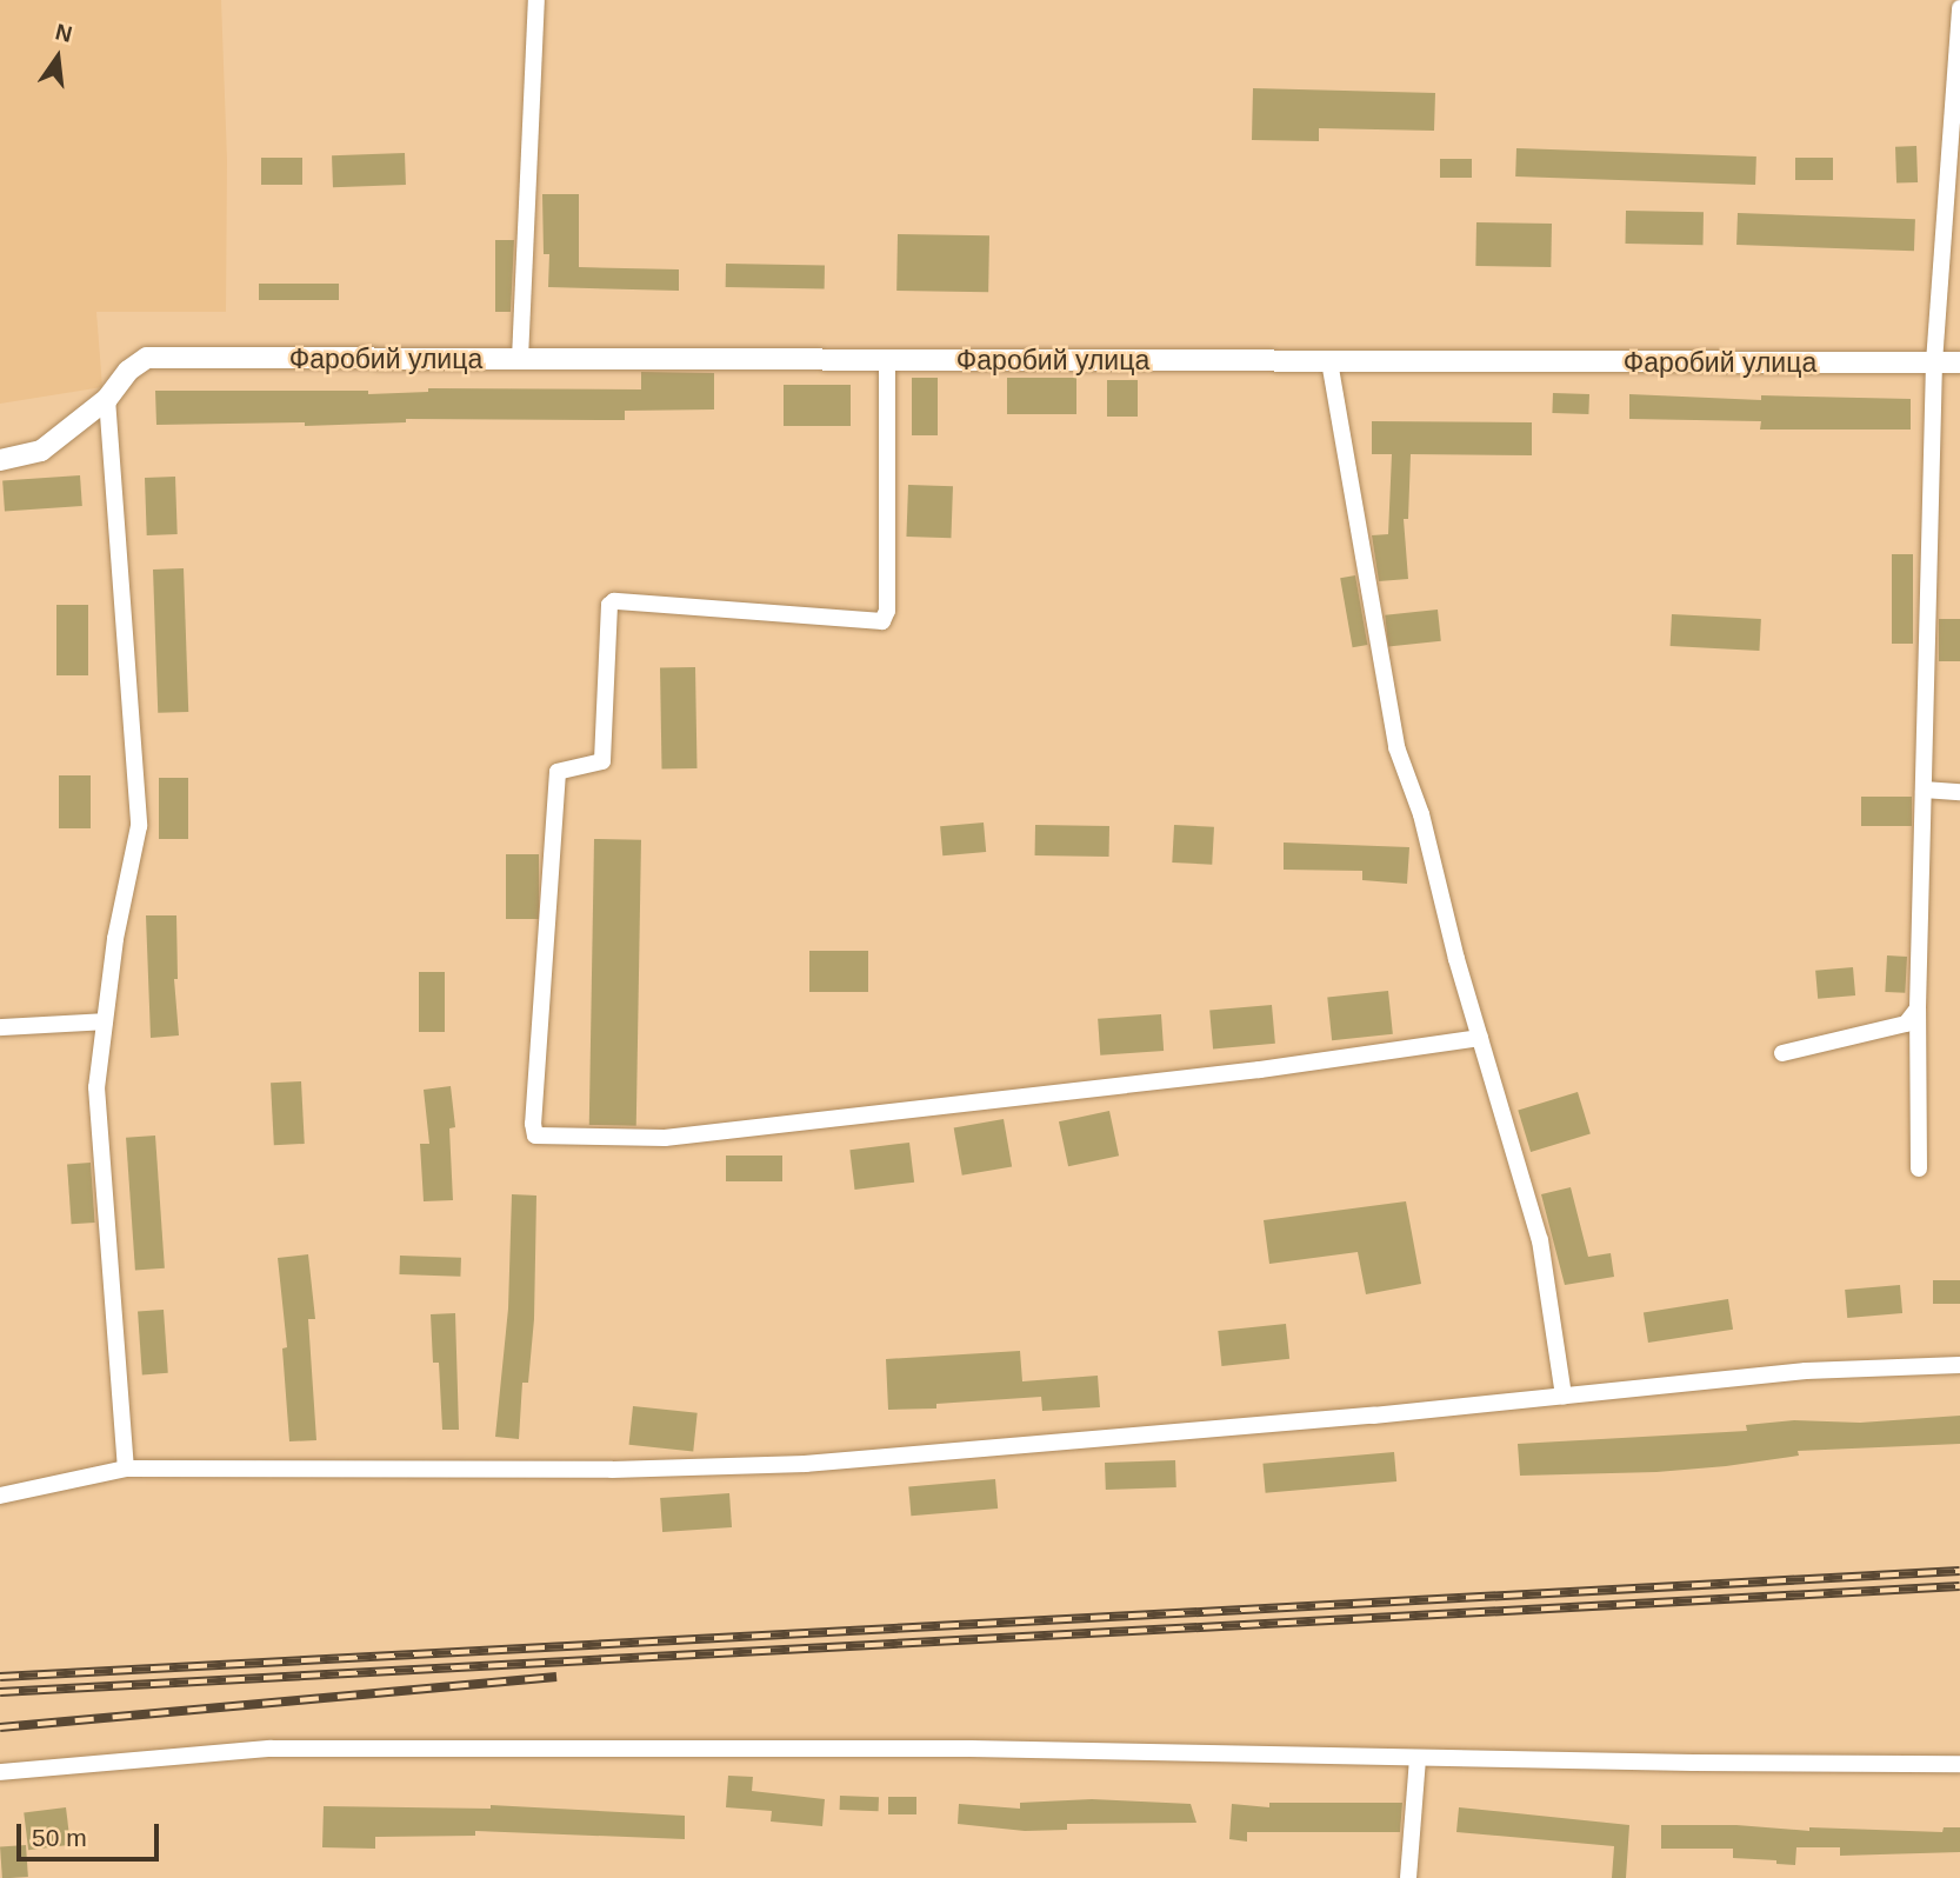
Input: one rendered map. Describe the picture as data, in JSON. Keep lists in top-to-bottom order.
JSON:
{
  "streets": {
    "street": ["Фаробий улица"]
  },
  "scale_bar": "50 m",
  "north": "top"
}
